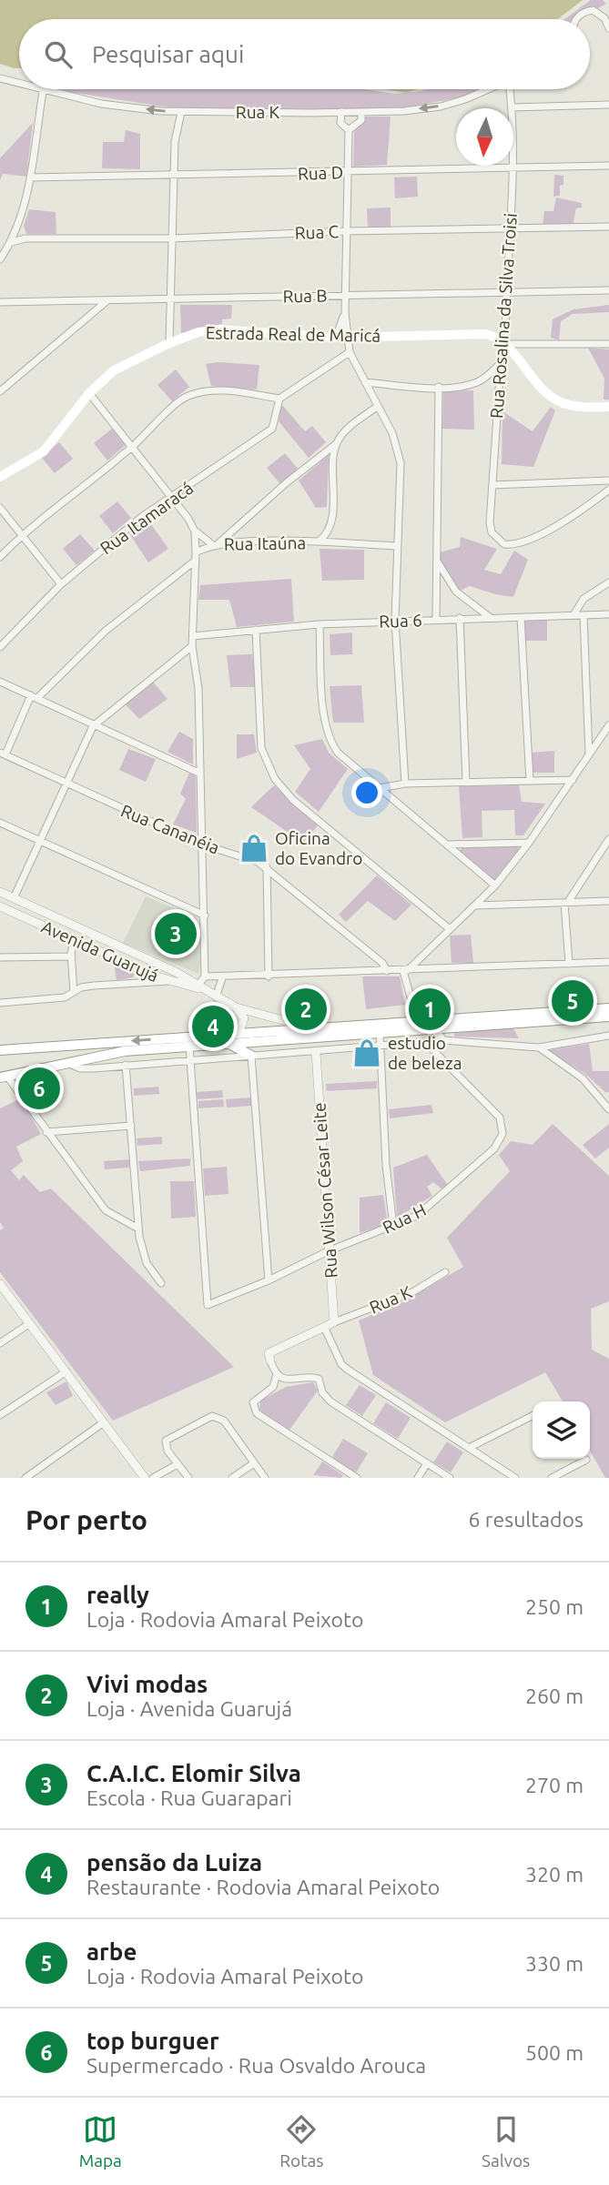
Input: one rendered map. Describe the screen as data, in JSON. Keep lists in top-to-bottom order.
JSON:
{
  "streets": {
    "main road": ["Estrada Real de Maricá"],
    "street": [
      "Rua K",
      "Rua D",
      "Rua C",
      "Rua B",
      "Rua Rosalina da Silva Troisi",
      "Rua Itamaracá",
      "Rua Itaúna",
      "Rua 6",
      "Rua Cananéia",
      "Avenida Guarujá",
      "Rua Wilson César Leite",
      "Rua H"
    ]
  },
  "crossings": [
    ["Rua K", "Rua Wilson César Leite"],
    ["Rua D", "Rua Rosalina da Silva Troisi"],
    ["Rua C", "Rua Rosalina da Silva Troisi"],
    ["Rua B", "Rua Rosalina da Silva Troisi"],
    ["Rua Rosalina da Silva Troisi", "Estrada Real de Maricá"],
    ["Rua Wilson César Leite", "Rua H"]
  ],
  "one_way": ["Rua K"],
  "places": {
    "shop": ["Oficina do Evandro", "estudio de beleza"]
  },
  "north": "bottom",
  "page": {
    "search": "Pesquisar aqui",
    "pins": [
      "3",
      "5",
      "1",
      "2",
      "4",
      "6"
    ],
    "heading": ["Por perto", "6 resultados"],
    "list": [
      {
        "mark": "1",
        "name": "really",
        "note": "Loja · Rodovia Amaral Peixoto",
        "value": "250 m"
      },
      {
        "mark": "2",
        "name": "Vivi modas",
        "note": "Loja · Avenida Guarujá",
        "value": "260 m"
      },
      {
        "mark": "3",
        "name": "C.A.I.C. Elomir Silva",
        "note": "Escola · Rua Guarapari",
        "value": "270 m"
      },
      {
        "mark": "4",
        "name": "pensão da Luiza",
        "note": "Restaurante · Rodovia Amaral Peixoto",
        "value": "320 m"
      },
      {
        "mark": "5",
        "name": "arbe",
        "note": "Loja · Rodovia Amaral Peixoto",
        "value": "330 m"
      },
      {
        "mark": "6",
        "name": "top burguer",
        "note": "Supermercado · Rua Osvaldo Arouca",
        "value": "500 m"
      }
    ],
    "nav": ["Mapa", "Rotas", "Salvos"]
  }
}
